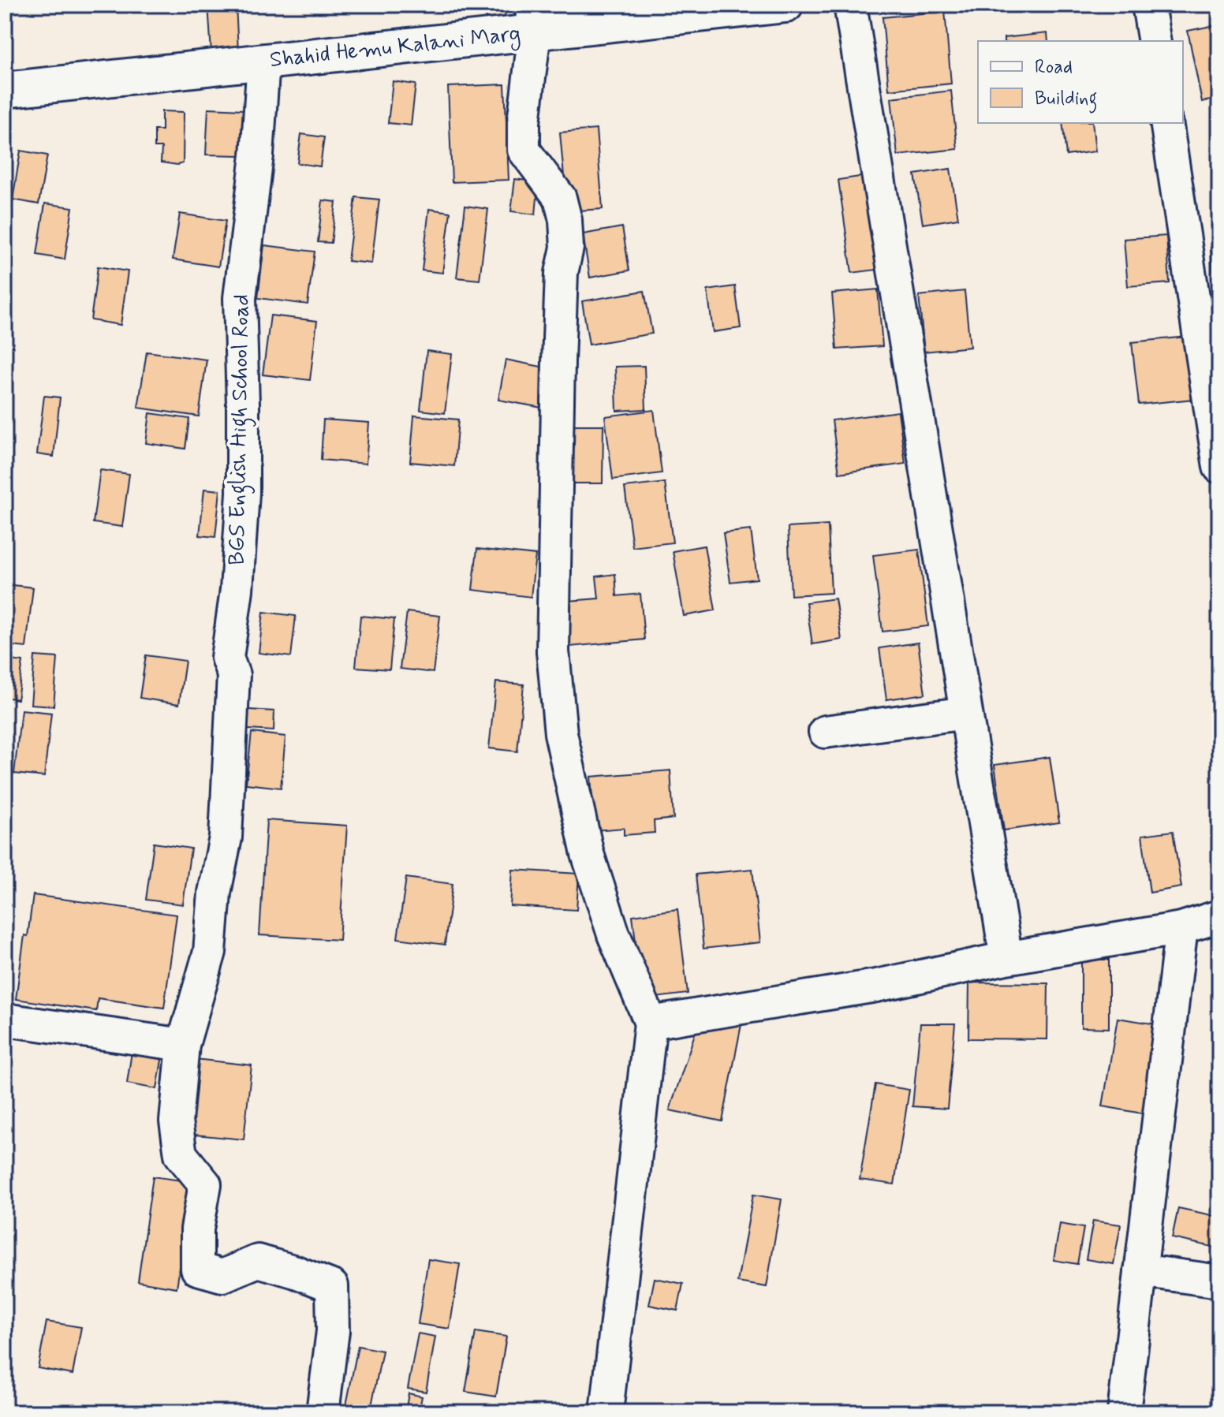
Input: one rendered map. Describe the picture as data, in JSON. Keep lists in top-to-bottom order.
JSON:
{
  "streets": {
    "main road": ["Shahid Hemu Kalani Marg"],
    "street": ["BGS English High School Road"]
  },
  "crossings": [
    ["Shahid Hemu Kalani Marg", "BGS English High School Road"]
  ],
  "legend": ["Road", "Building"]
}
